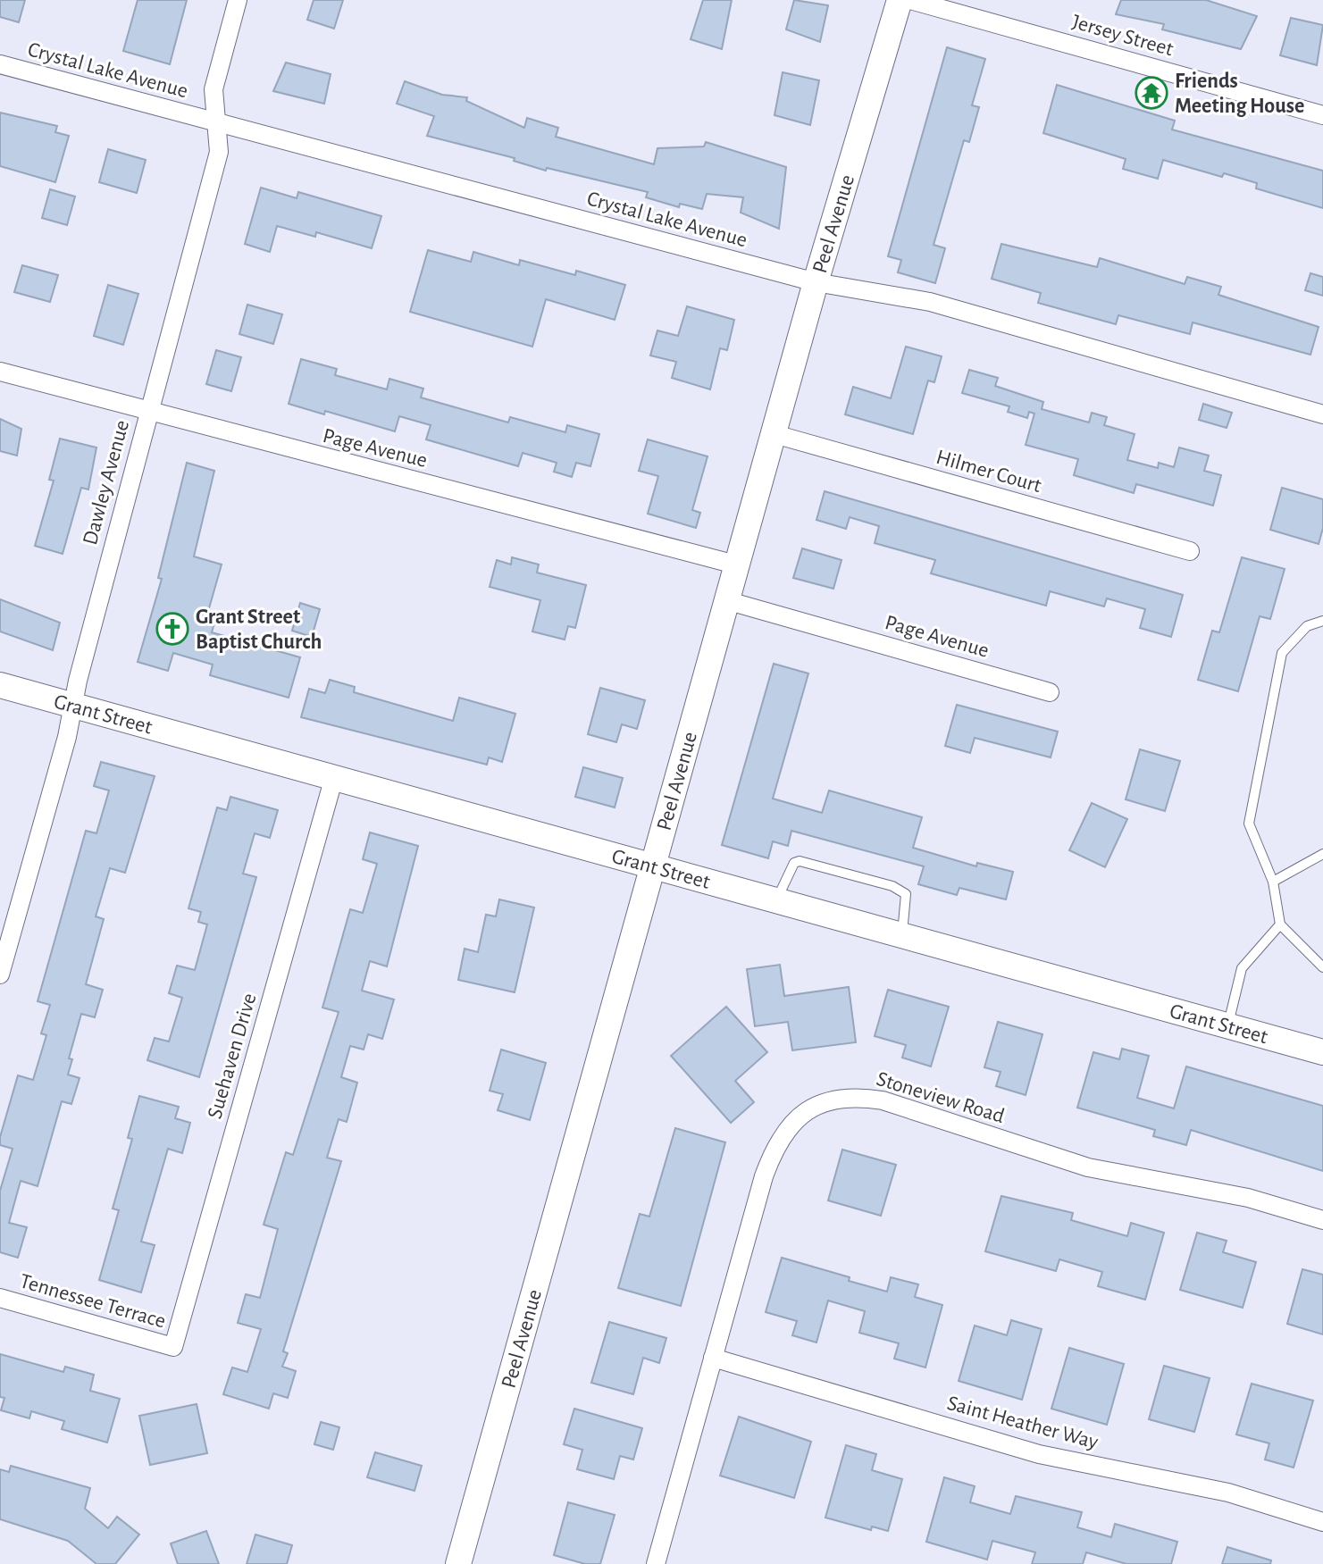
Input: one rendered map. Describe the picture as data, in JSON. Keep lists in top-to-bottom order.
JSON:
{
  "streets": {
    "street": [
      "Jersey Street",
      "Crystal Lake Avenue",
      "Peel Avenue",
      "Page Avenue",
      "Hilmer Court",
      "Dawley Avenue",
      "Grant Street",
      "Suehaven Drive",
      "Stoneview Road",
      "Tennessee Terrace",
      "Saint Heather Way"
    ]
  },
  "crossings": [
    ["Crystal Lake Avenue", "Peel Avenue"],
    ["Crystal Lake Avenue", "Dawley Avenue"],
    ["Peel Avenue", "Page Avenue"],
    ["Peel Avenue", "Hilmer Court"],
    ["Peel Avenue", "Grant Street"],
    ["Page Avenue", "Dawley Avenue"],
    ["Dawley Avenue", "Grant Street"],
    ["Grant Street", "Suehaven Drive"],
    ["Suehaven Drive", "Tennessee Terrace"],
    ["Stoneview Road", "Saint Heather Way"]
  ],
  "places": {
    "temple": ["Friends Meeting House"],
    "church": ["Grant Street Baptist Church"]
  }
}
